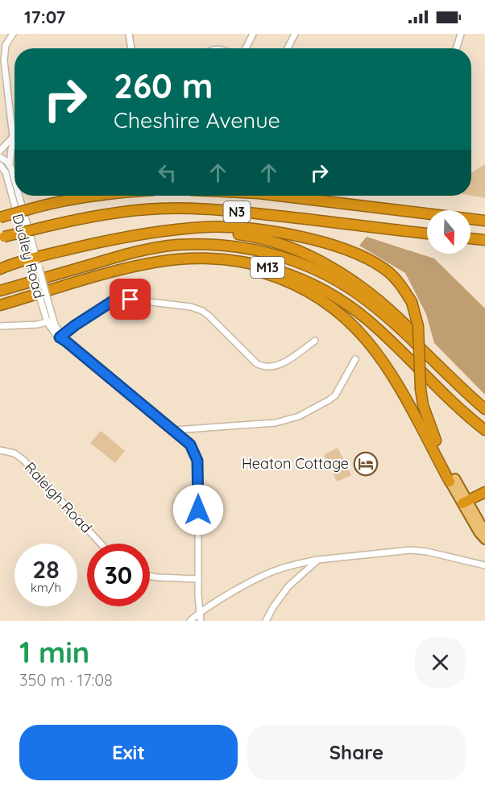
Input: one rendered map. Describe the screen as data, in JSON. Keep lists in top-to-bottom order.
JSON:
{
  "streets": {
    "highway": ["N3", "M13"],
    "street": ["Dudley Road", "Raleigh Road"]
  },
  "places": {
    "hotel": ["Heaton Cottage"]
  },
  "north": "bottom",
  "page": {
    "status": "17:07",
    "turn": ["260 m", "Cheshire Avenue"],
    "speed": "28 km/h",
    "limit": "30",
    "heading": ["1 min", "350 m · 17:08"],
    "buttons": ["Exit", "Share"]
  }
}
